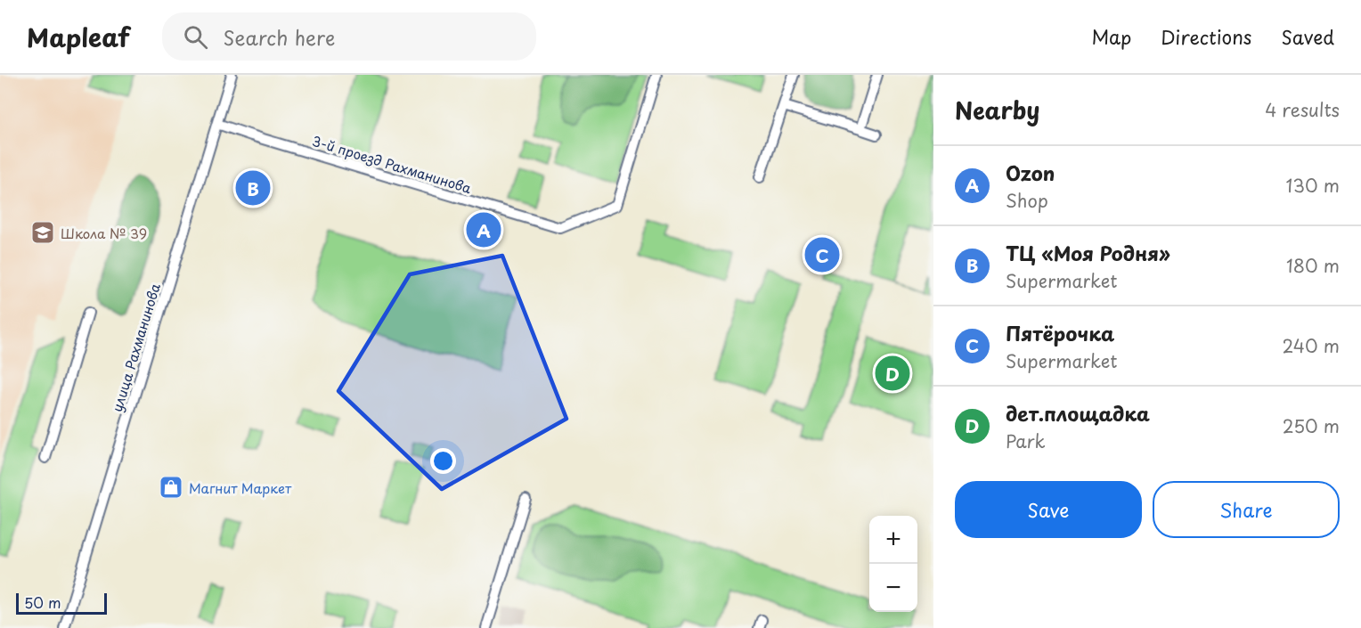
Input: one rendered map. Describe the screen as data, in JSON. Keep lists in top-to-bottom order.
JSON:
{
  "streets": {
    "street": ["3-й проезд Рахманинова", "улица Рахманинова"]
  },
  "crossings": [
    ["3-й проезд Рахманинова", "улица Рахманинова"]
  ],
  "places": {
    "school or university": ["Школа № 39"],
    "shop": ["Магнит Маркет"]
  },
  "scale_bar": "50 m",
  "page": {
    "header": "Mapleaf",
    "search": "Search here",
    "nav": ["Map", "Directions", "Saved"],
    "heading": ["Nearby", "4 results"],
    "list": [
      {
        "mark": "A",
        "name": "Ozon",
        "note": "Shop",
        "value": "130 m"
      },
      {
        "mark": "B",
        "name": "ТЦ «Моя Родня»",
        "note": "Supermarket",
        "value": "180 m"
      },
      {
        "mark": "C",
        "name": "Пятёрочка",
        "note": "Supermarket",
        "value": "240 m"
      },
      {
        "mark": "D",
        "name": "дет.площадка",
        "note": "Park",
        "value": "250 m"
      }
    ],
    "pins": [
      "B",
      "A",
      "C",
      "D"
    ],
    "buttons": ["Save", "Share"],
    "map_buttons": ["+", "−"],
    "scale": "50 m"
  }
}
